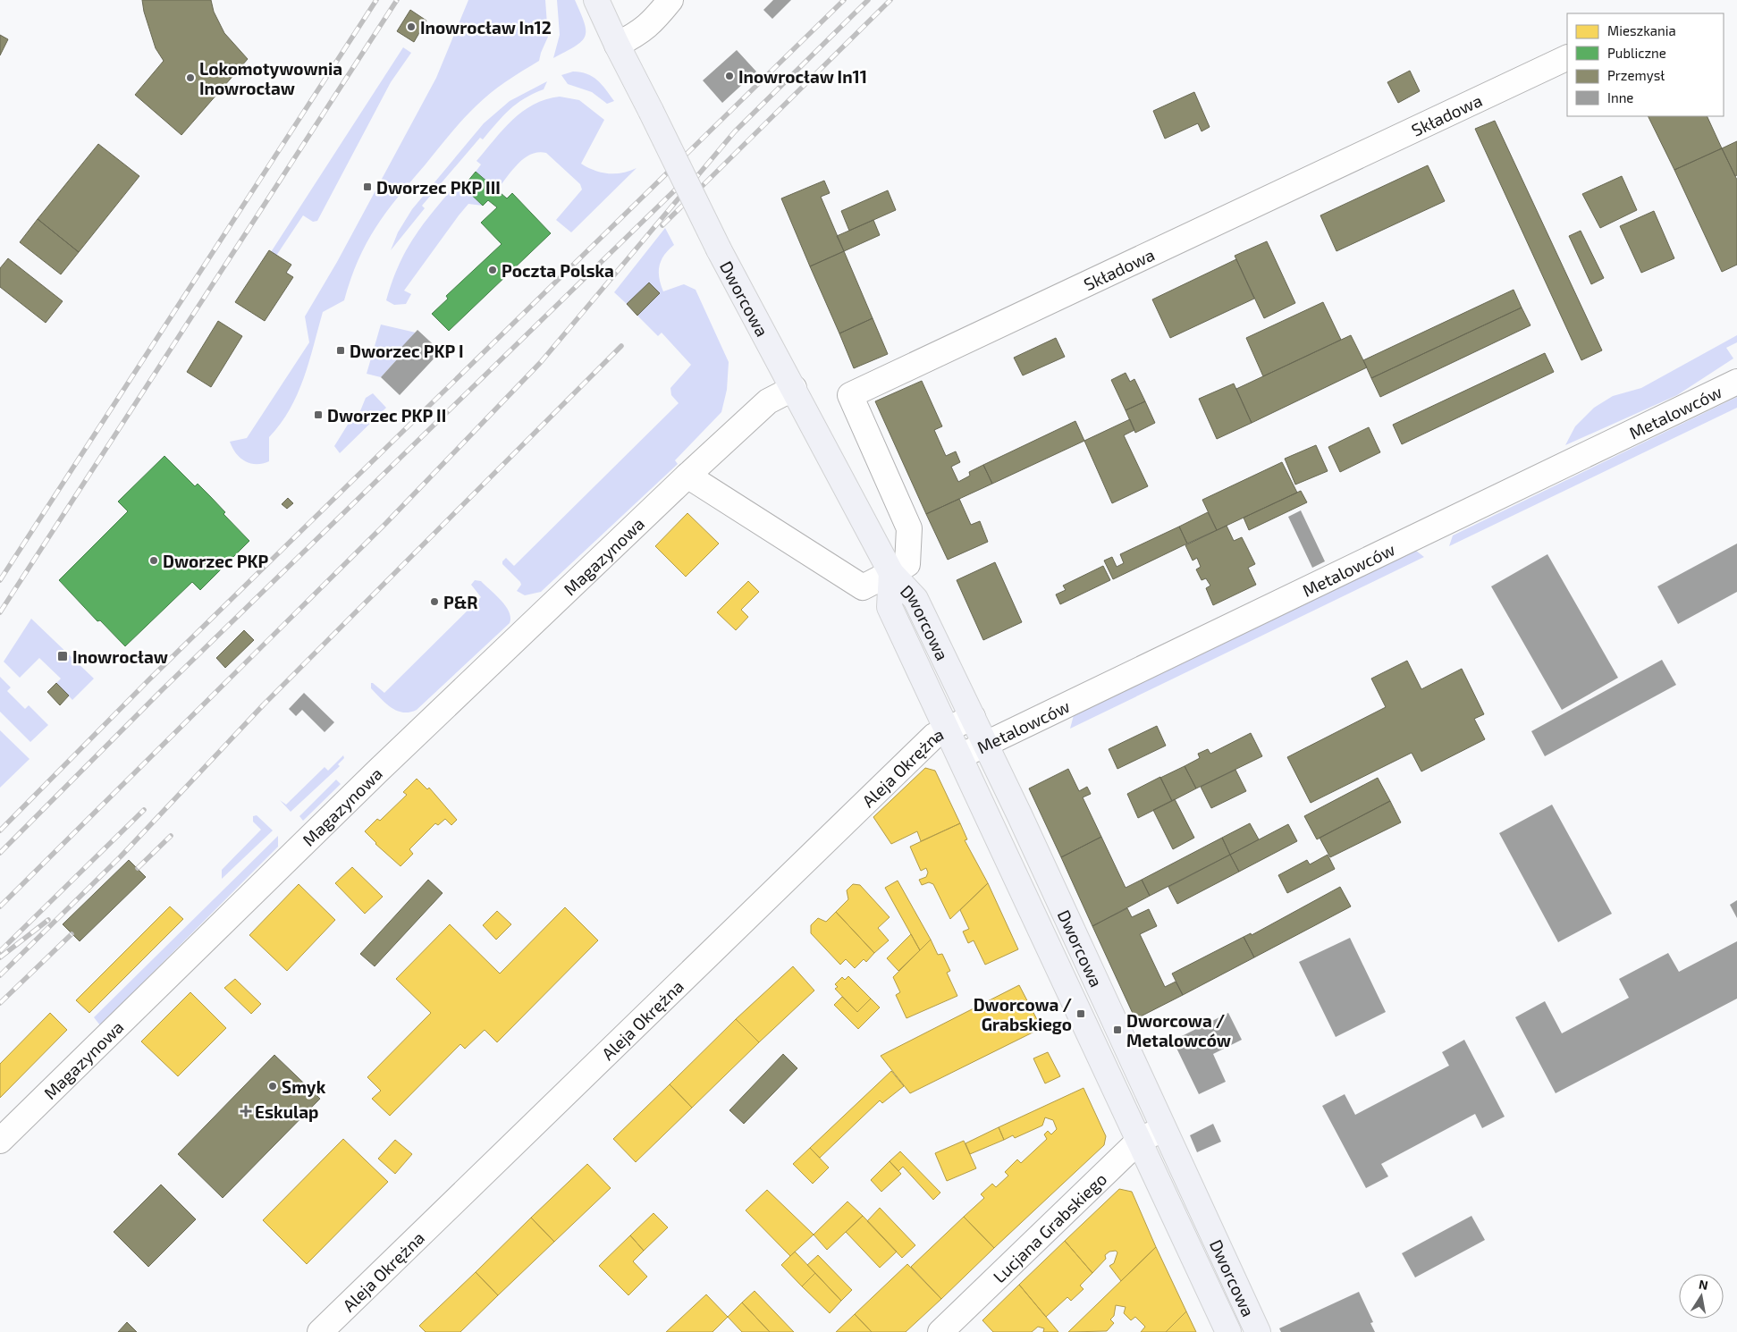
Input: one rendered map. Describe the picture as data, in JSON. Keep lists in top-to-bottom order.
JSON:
{
  "streets": {
    "main road": ["Dworcowa"],
    "street": [
      "Składowa",
      "Metalowców",
      "Magazynowa",
      "Aleja Okrężna",
      "Lucjana Grabskiego"
    ]
  },
  "crossings": [
    ["Składowa", "Dworcowa"],
    ["Dworcowa", "Metalowców"],
    ["Dworcowa", "Magazynowa"],
    ["Dworcowa", "Aleja Okrężna"],
    ["Dworcowa", "Lucjana Grabskiego"]
  ],
  "places": {
    "other": [
      "Inowrocław In12",
      "Inowrocław In11",
      "Lokomotywownia Inowrocław",
      "Poczta Polska",
      "Dworzec PKP",
      "P&R",
      "Smyk"
    ],
    "transit": [
      "Dworzec PKP III",
      "Dworzec PKP I",
      "Dworzec PKP II",
      "Inowrocław",
      "Dworcowa / Grabskiego",
      "Dworcowa / Metalowców"
    ],
    "health": ["Eskulap"]
  },
  "legend": [
    "Mieszkania",
    "Publiczne",
    "Przemysł",
    "Inne"
  ],
  "north": "top"
}
